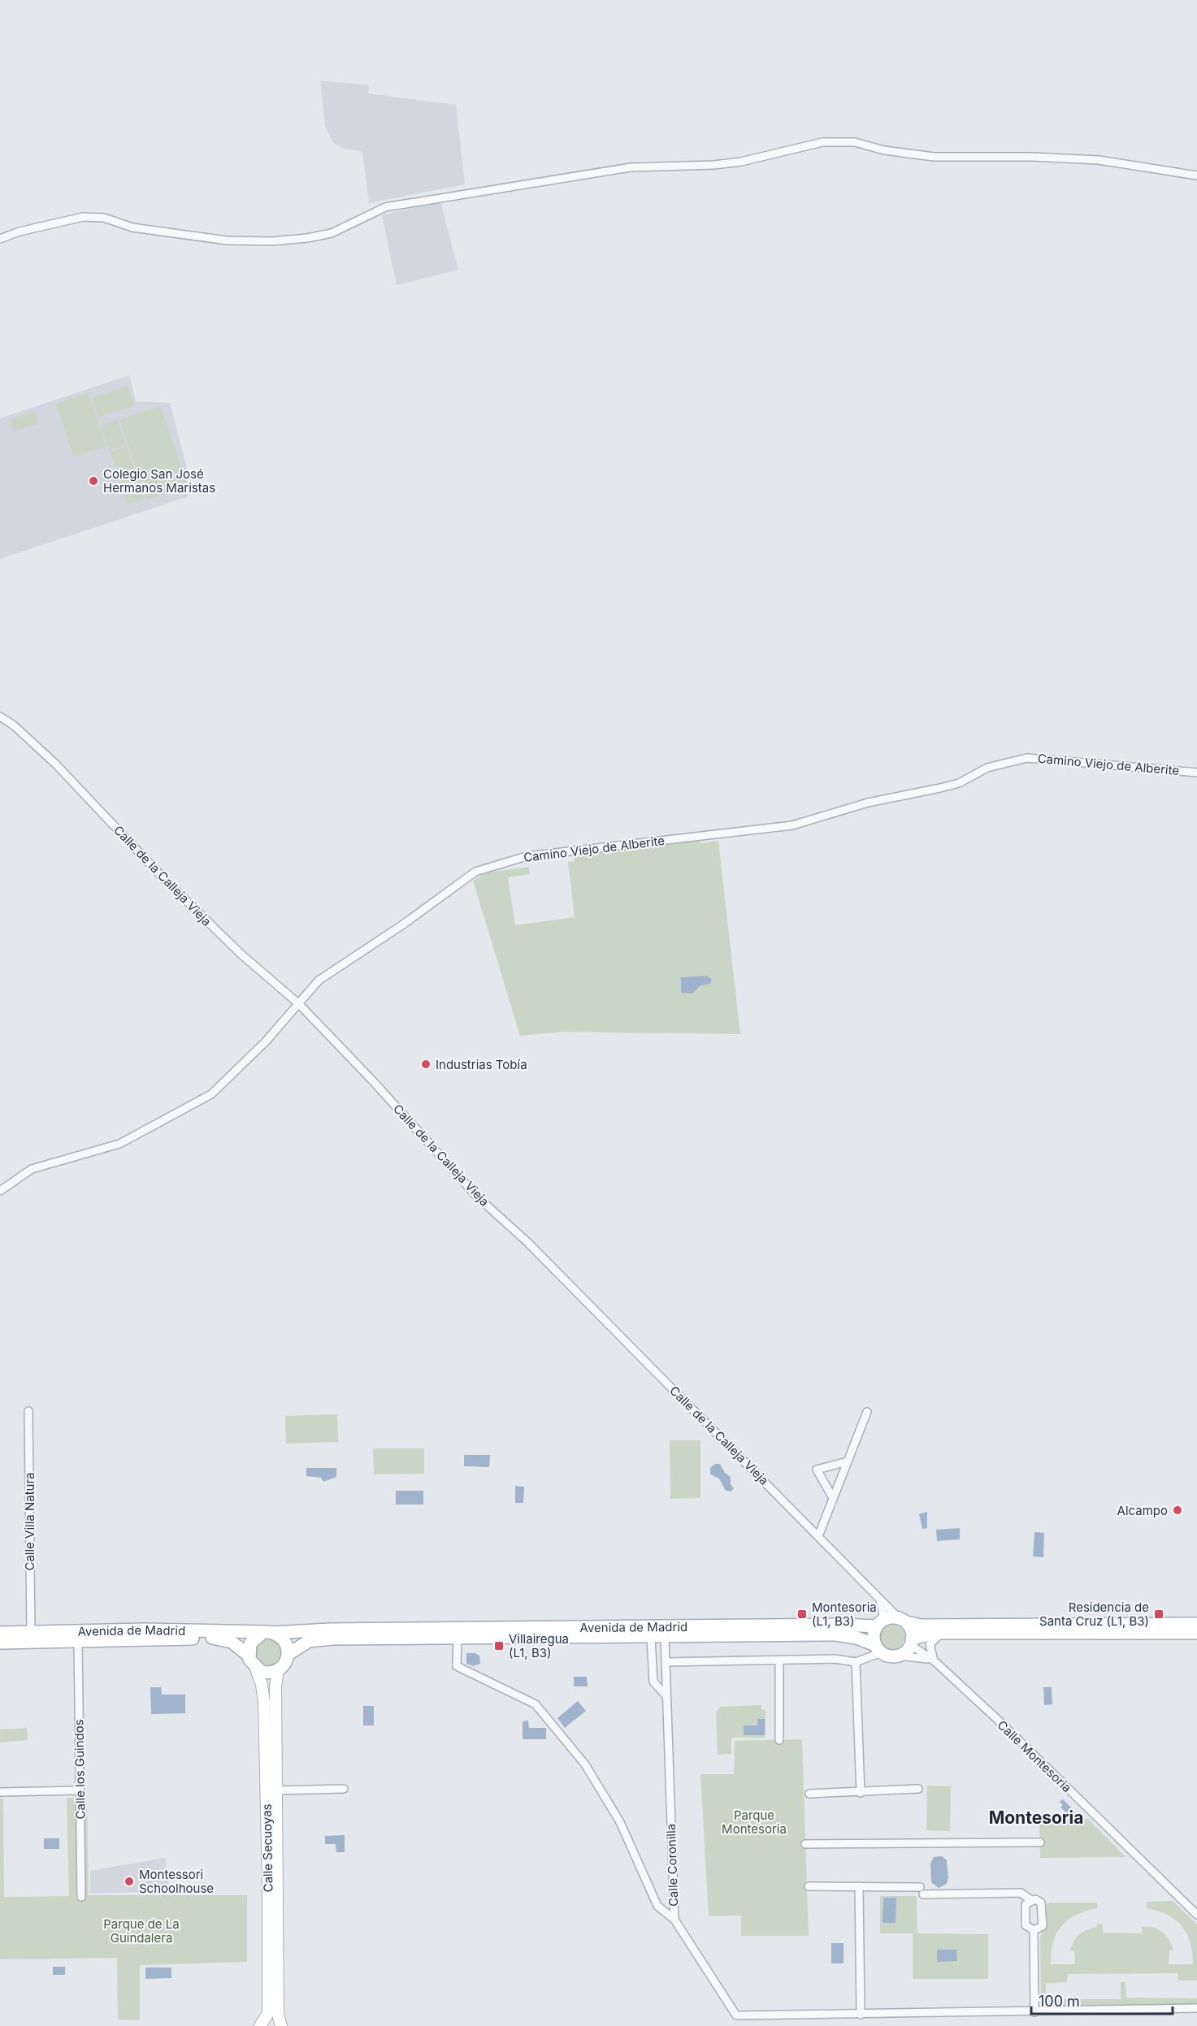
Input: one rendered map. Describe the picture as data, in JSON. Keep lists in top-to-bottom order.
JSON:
{
  "streets": {
    "main road": ["Avenida de Madrid", "Calle Secuoyas"],
    "street": [
      "Camino Viejo de Alberite",
      "Calle de la Calleja Vieja",
      "Calle Villa Natura",
      "Calle Montesoria",
      "Calle los Guindos",
      "Calle Coronilla"
    ]
  },
  "crossings": [
    ["Camino Viejo de Alberite", "Calle de la Calleja Vieja"],
    ["Calle Villa Natura", "Avenida de Madrid"],
    ["Avenida de Madrid", "Calle Montesoria"],
    ["Avenida de Madrid", "Calle los Guindos"],
    ["Avenida de Madrid", "Calle Secuoyas"],
    ["Avenida de Madrid", "Calle Coronilla"]
  ],
  "districts": ["Montesoria"],
  "parks": ["Parque Montesoria", "Parque de La Guindalera"],
  "places": {
    "other": [
      "Colegio San José Hermanos Maristas",
      "Industrias Tobía",
      "Alcampo",
      "Montessori Schoolhouse"
    ],
    "transit": ["Montesoria (L1, B3)", "Residencia de Santa Cruz (L1, B3)", "Villairegua (L1, B3)"]
  },
  "scale_bar": "100 m"
}
